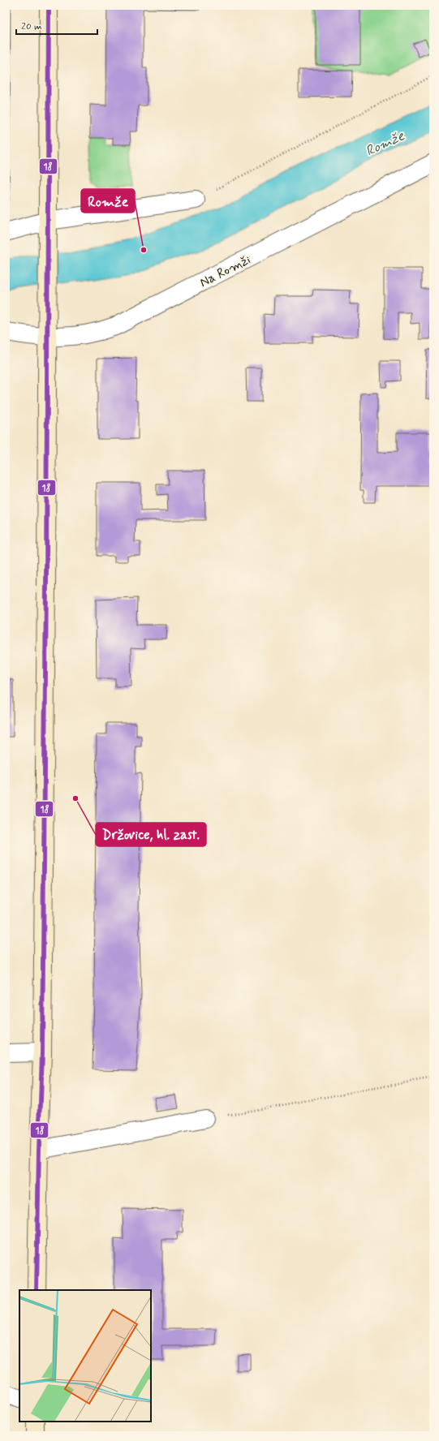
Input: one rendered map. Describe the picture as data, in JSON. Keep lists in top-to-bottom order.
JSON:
{
  "streets": {
    "street": ["Na Romži"]
  },
  "water": ["Romže"],
  "places": ["Romže", "Držovice, hl. zast."],
  "lines": ["transit line 18"],
  "scale_bar": "20 m"
}
